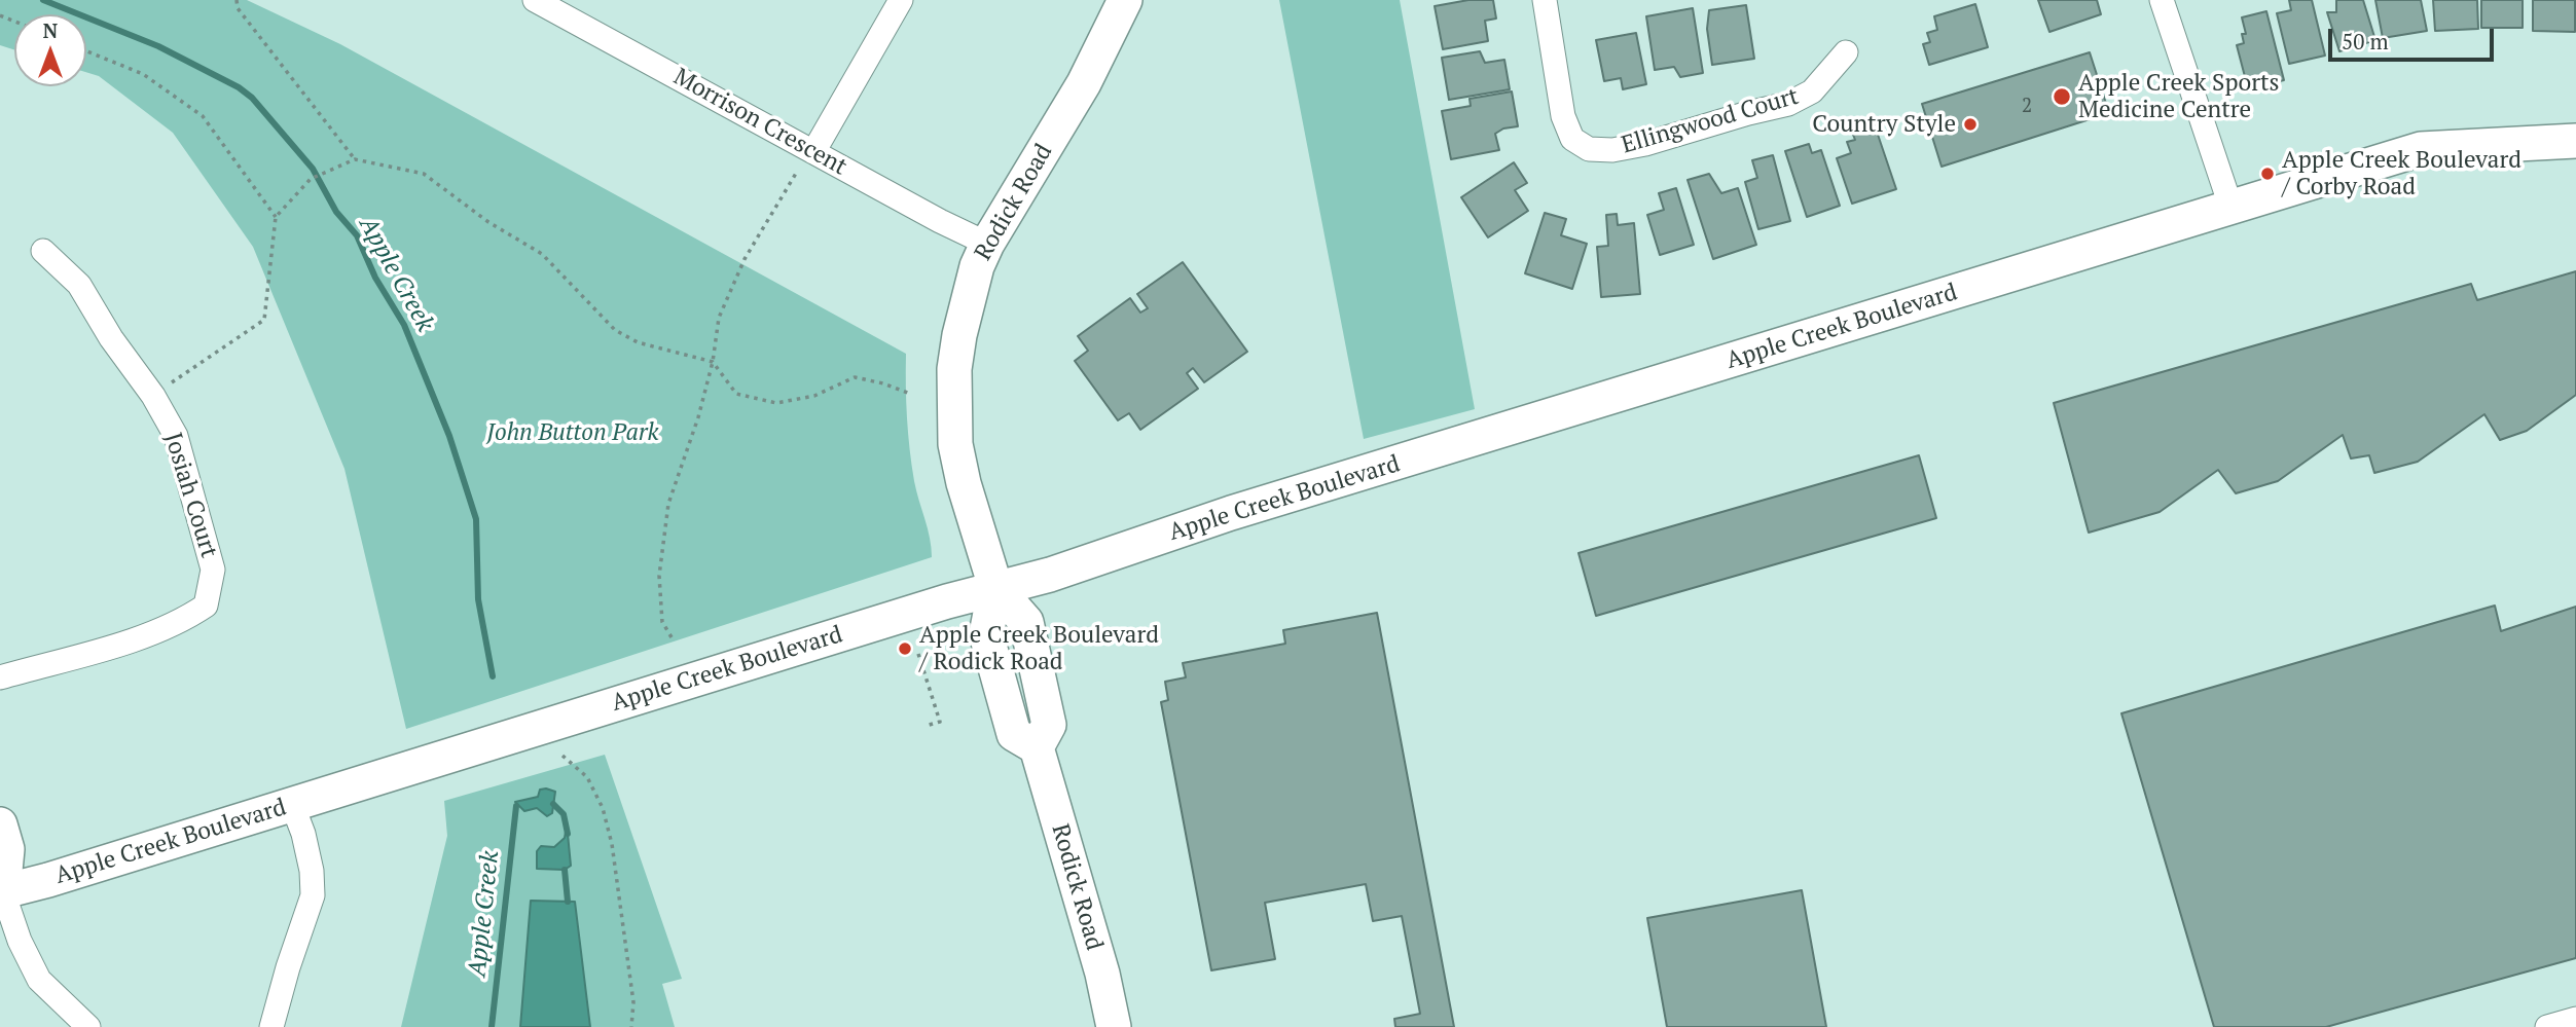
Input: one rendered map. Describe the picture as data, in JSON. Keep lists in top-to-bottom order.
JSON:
{
  "streets": {
    "main road": ["Rodick Road", "Apple Creek Boulevard"],
    "street": ["Ellingwood Court", "Morrison Crescent", "Josiah Court"]
  },
  "crossings": [
    ["Morrison Crescent", "Rodick Road"],
    ["Rodick Road", "Apple Creek Boulevard"]
  ],
  "water": ["Apple Creek"],
  "parks": ["John Button Park"],
  "places": [
    "Apple Creek Sports Medicine Centre",
    "Country Style",
    "Apple Creek Boulevard / Corby Road",
    "Apple Creek Boulevard / Rodick Road"
  ],
  "house_numbers": ["2"],
  "scale_bar": "50 m",
  "north": "top"
}
